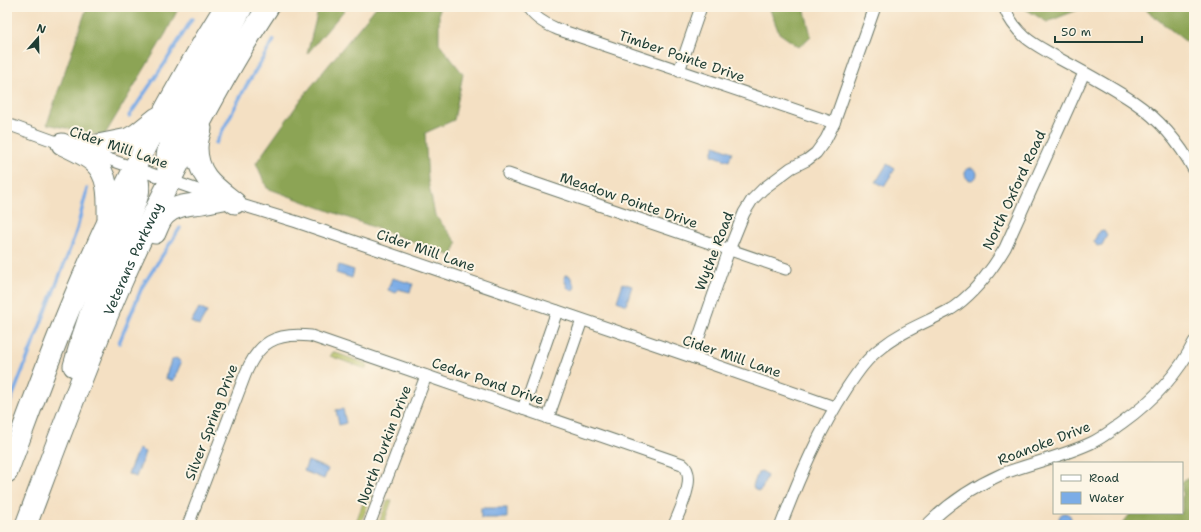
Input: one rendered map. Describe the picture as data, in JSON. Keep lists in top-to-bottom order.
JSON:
{
  "streets": {
    "highway": ["Veterans Parkway"],
    "street": [
      "Timber Pointe Drive",
      "Cider Mill Lane",
      "North Oxford Road",
      "Meadow Pointe Drive",
      "Wythe Road",
      "Cedar Pond Drive",
      "Silver Spring Drive",
      "Roanoke Drive",
      "North Durkin Drive"
    ]
  },
  "crossings": [
    ["Timber Pointe Drive", "Wythe Road"],
    ["Cider Mill Lane", "North Oxford Road"],
    ["Cider Mill Lane", "Wythe Road"],
    ["Cider Mill Lane", "Veterans Parkway"],
    ["Meadow Pointe Drive", "Wythe Road"],
    ["Cedar Pond Drive", "Silver Spring Drive"],
    ["Cedar Pond Drive", "North Durkin Drive"]
  ],
  "legend": ["Road", "Water"],
  "scale_bar": "50 m",
  "north": "top"
}
